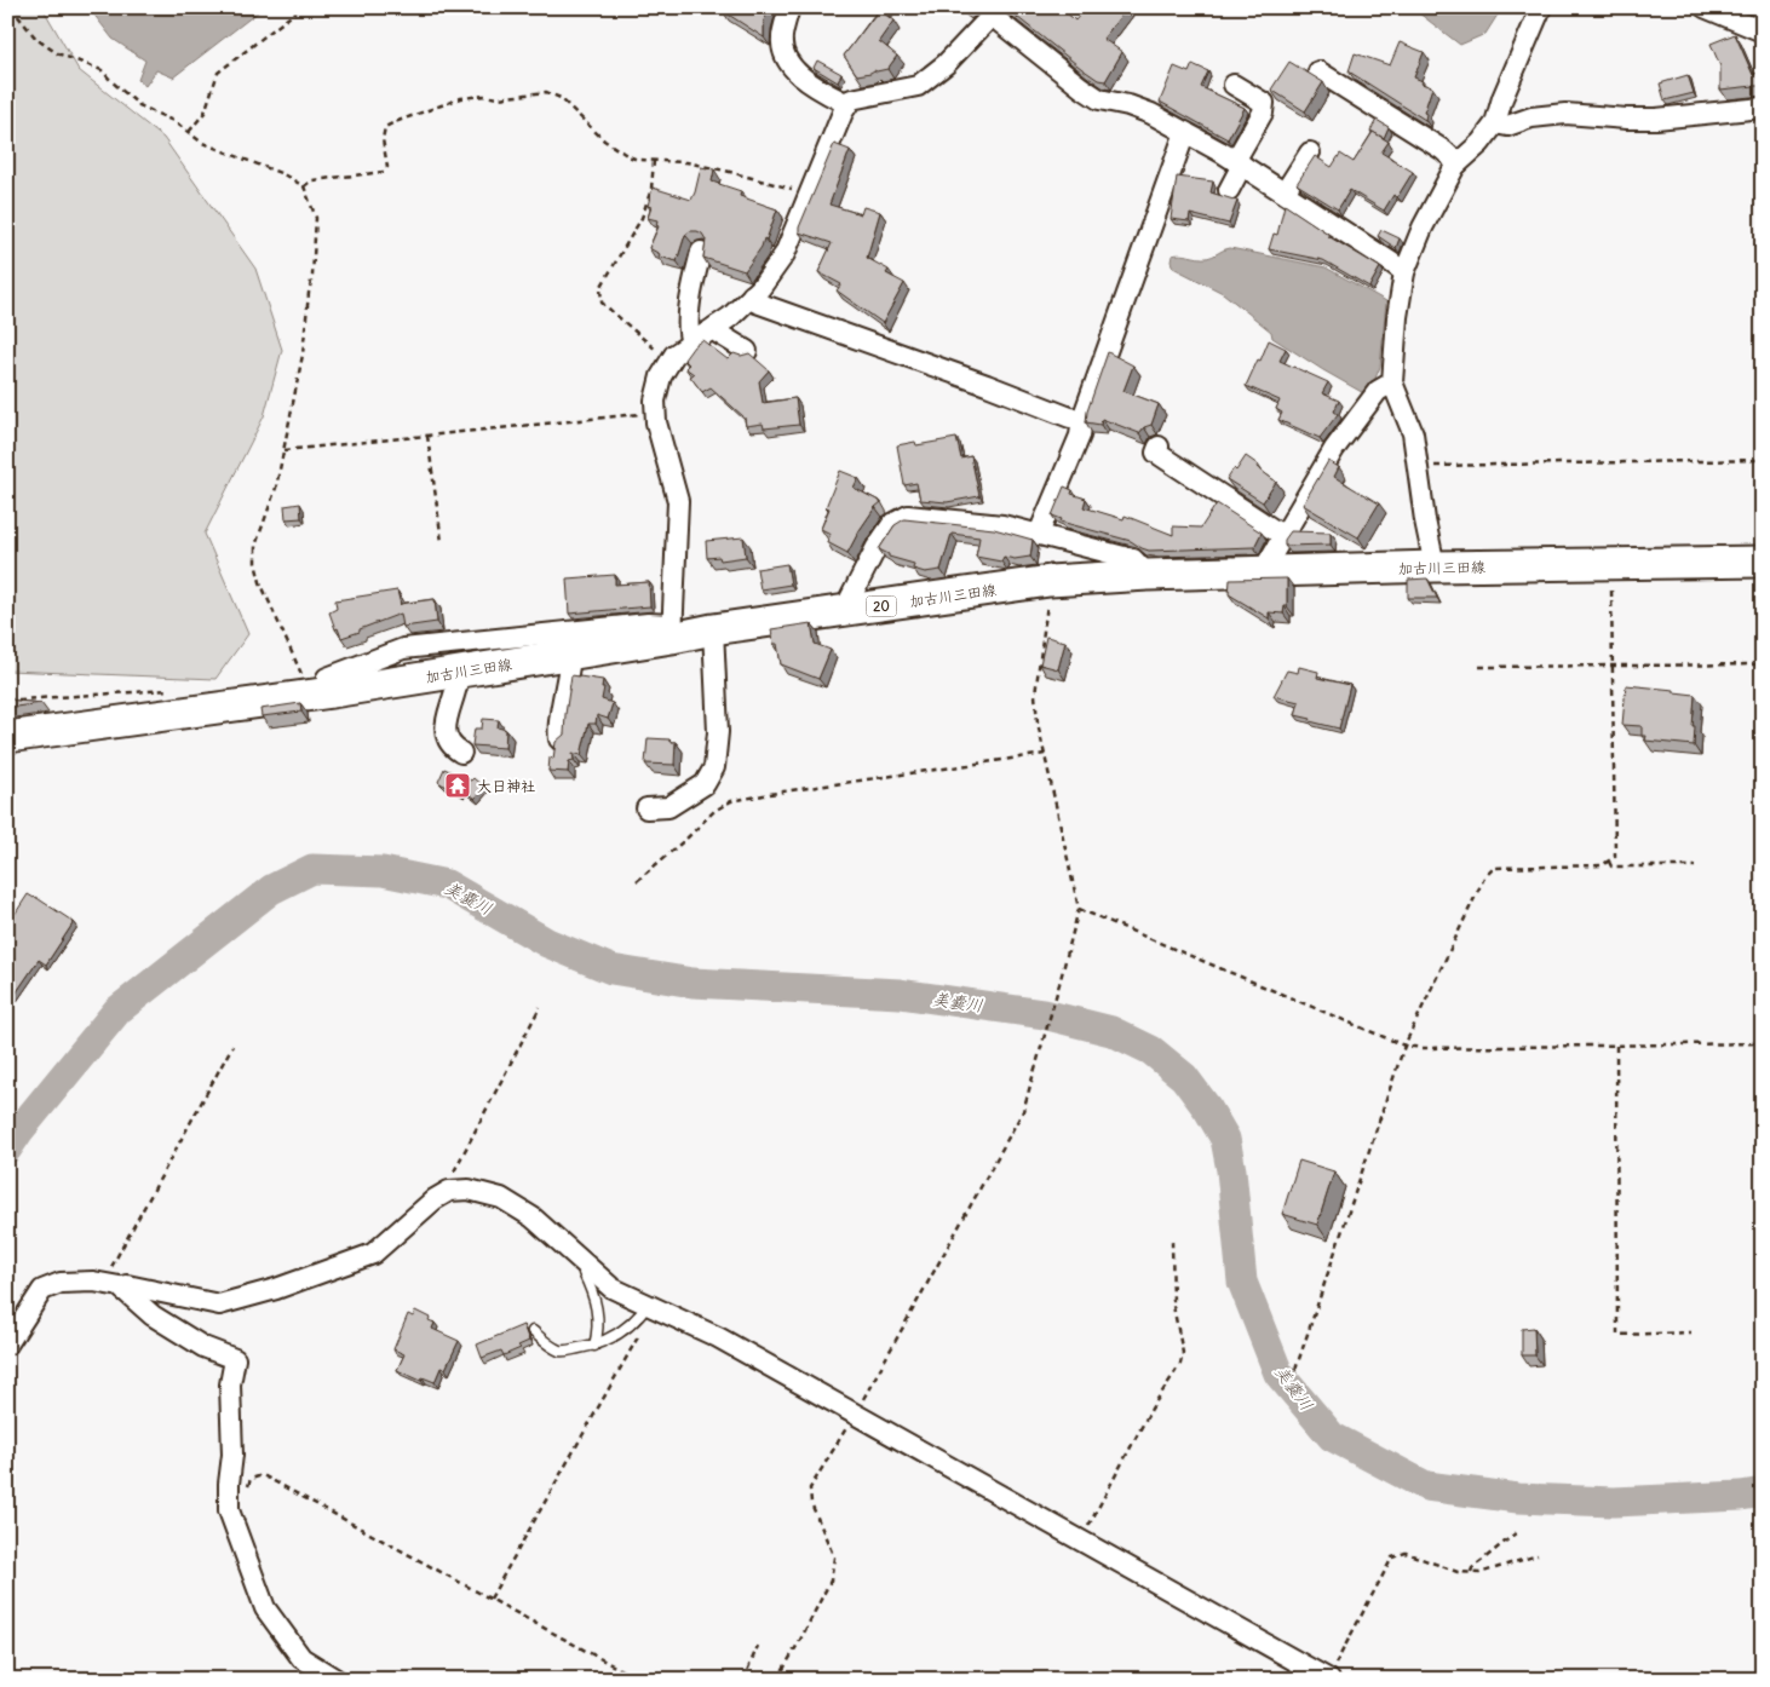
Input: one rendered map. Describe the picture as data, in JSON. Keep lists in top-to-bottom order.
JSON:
{
  "streets": {
    "main road": ["加古川三田線", "20"]
  },
  "water": ["美嚢川"],
  "places": {
    "temple": ["大日神社"]
  }
}
